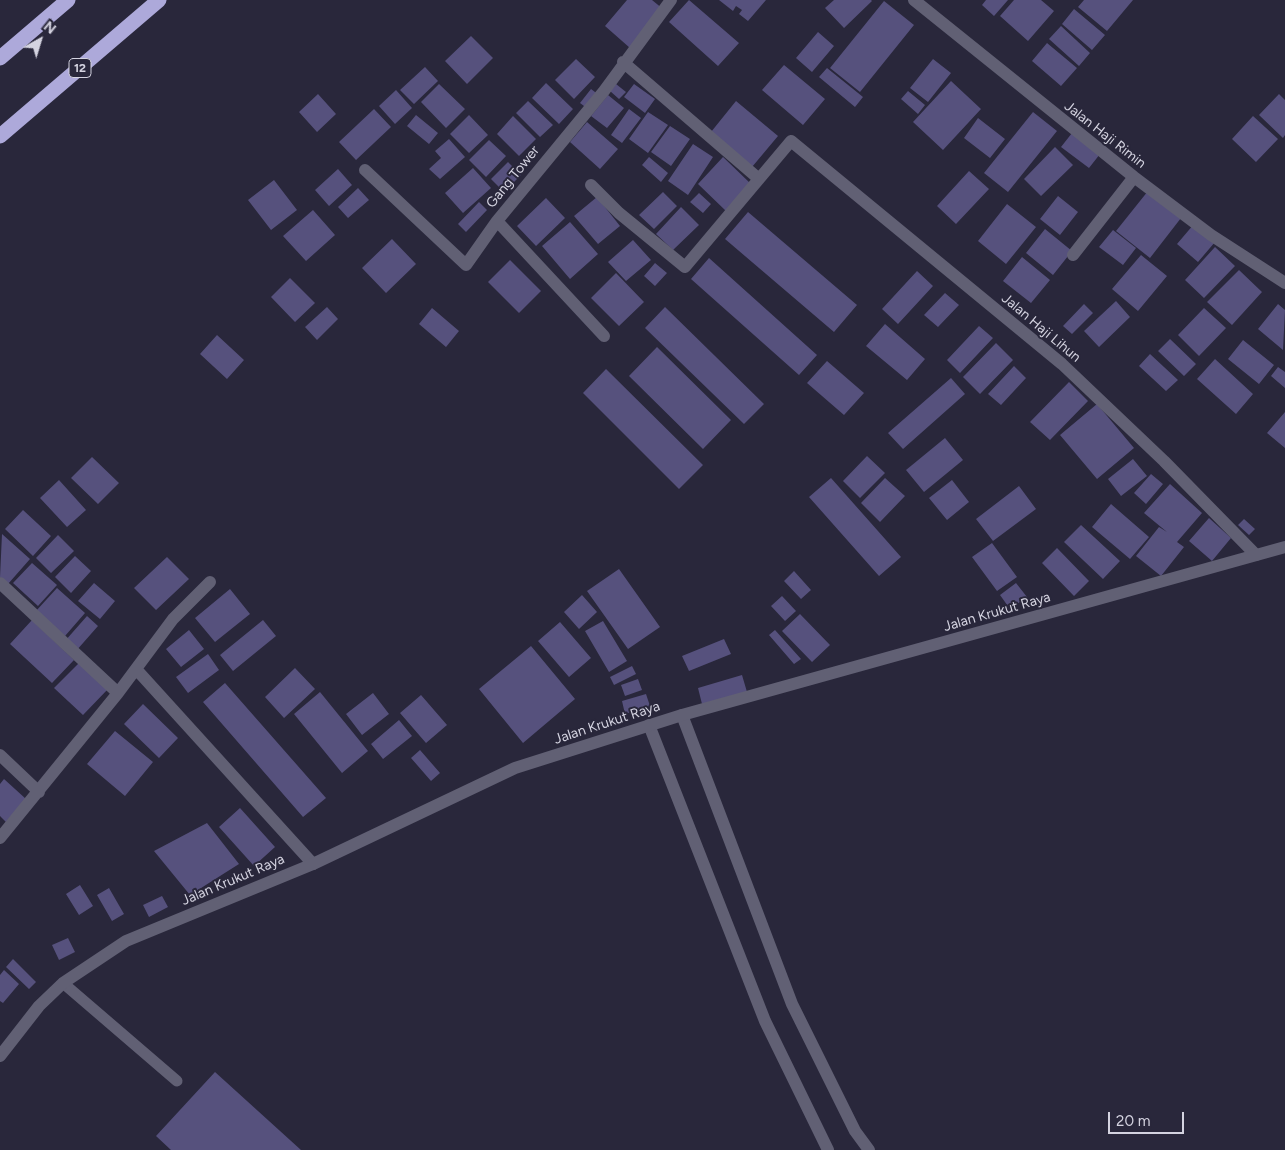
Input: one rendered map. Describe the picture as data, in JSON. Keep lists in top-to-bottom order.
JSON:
{
  "streets": {
    "highway": ["12"],
    "street": [
      "Jalan Haji Rimin",
      "Gang Tower",
      "Jalan Haji Lihun",
      "Jalan Krukut Raya"
    ]
  },
  "crossings": [
    ["Jalan Haji Lihun", "Jalan Krukut Raya"]
  ],
  "scale_bar": "20 m",
  "north": "top right"
}
